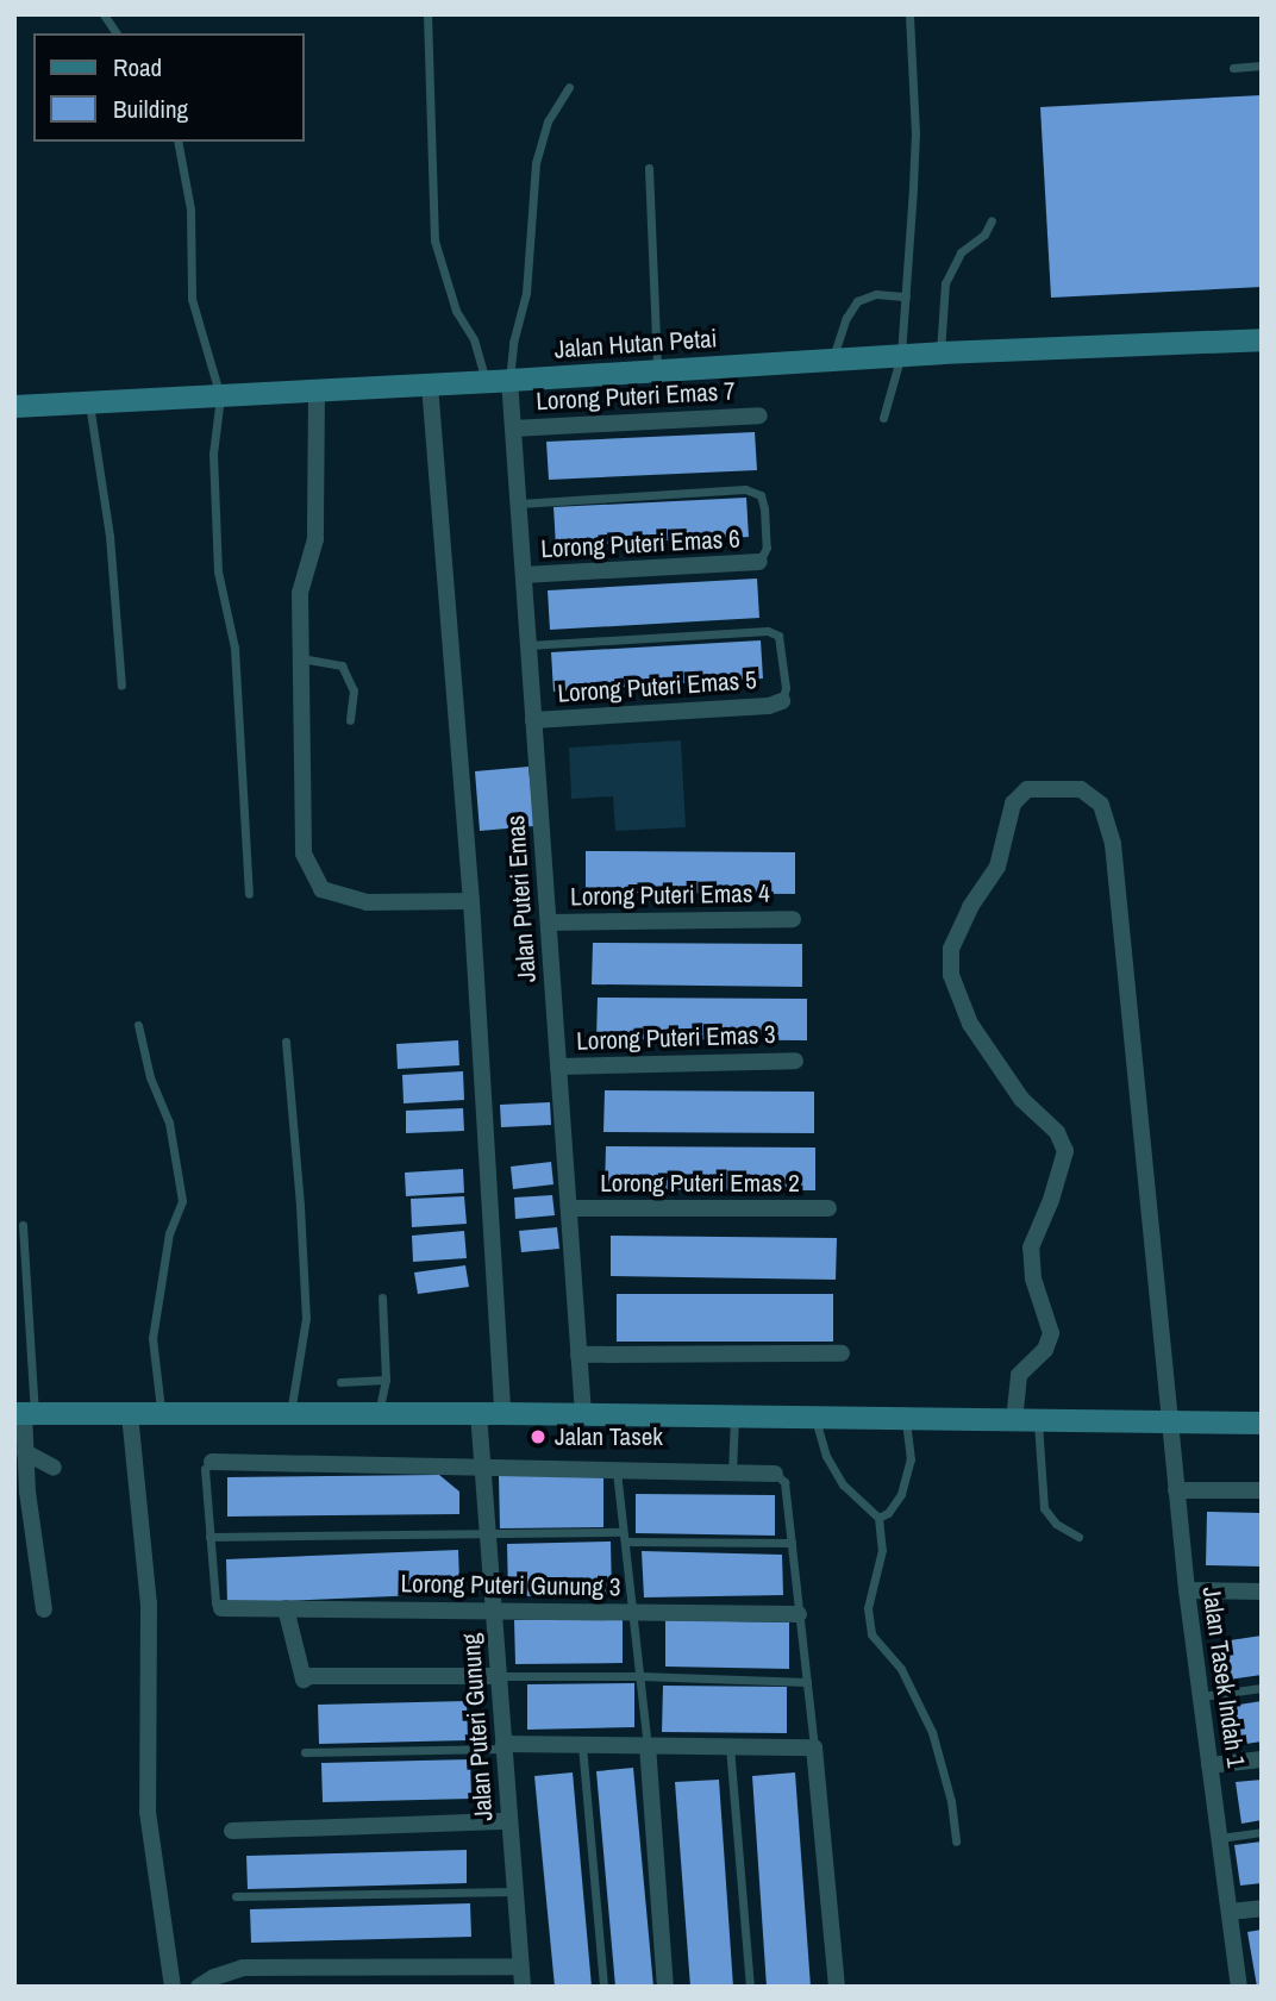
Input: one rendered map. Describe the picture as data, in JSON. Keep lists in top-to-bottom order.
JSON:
{
  "streets": {
    "street": [
      "Jalan Hutan Petai",
      "Lorong Puteri Emas 7",
      "Lorong Puteri Emas 6",
      "Lorong Puteri Emas 5",
      "Lorong Puteri Emas 4",
      "Jalan Puteri Emas",
      "Lorong Puteri Emas 3",
      "Lorong Puteri Emas 2",
      "Lorong Puteri Gunung 3",
      "Jalan Tasek Indah 1",
      "Jalan Puteri Gunung"
    ]
  },
  "crossings": [
    ["Jalan Hutan Petai", "Jalan Puteri Emas"],
    ["Lorong Puteri Emas 7", "Jalan Puteri Emas"],
    ["Lorong Puteri Emas 6", "Jalan Puteri Emas"],
    ["Lorong Puteri Emas 5", "Jalan Puteri Emas"],
    ["Lorong Puteri Emas 4", "Jalan Puteri Emas"],
    ["Jalan Puteri Emas", "Lorong Puteri Emas 3"],
    ["Jalan Puteri Emas", "Lorong Puteri Emas 2"],
    ["Lorong Puteri Gunung 3", "Jalan Puteri Gunung"]
  ],
  "places": ["Jalan Tasek"],
  "legend": ["Road", "Building"]
}
